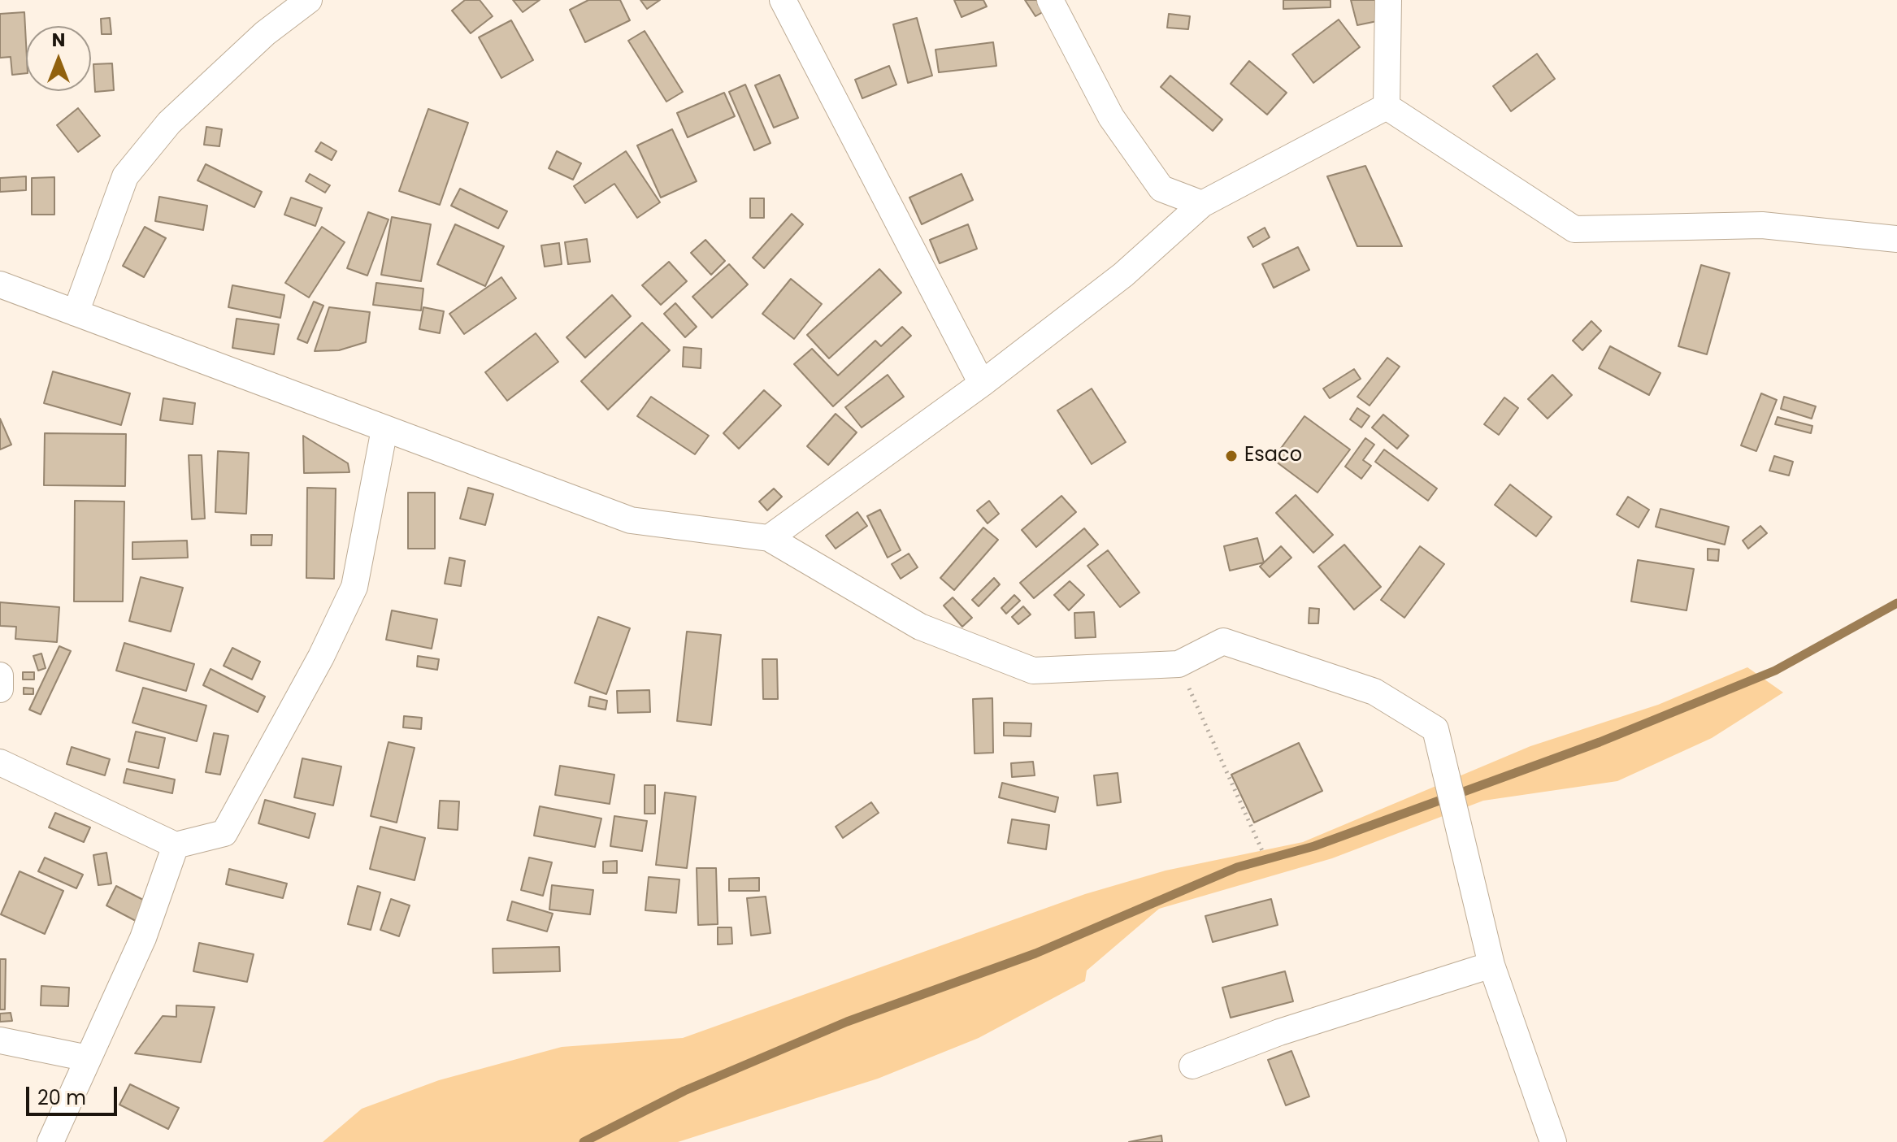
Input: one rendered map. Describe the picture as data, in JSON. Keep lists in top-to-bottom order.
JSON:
{
  "places": ["Esaco"],
  "scale_bar": "20 m",
  "north": "top"
}
